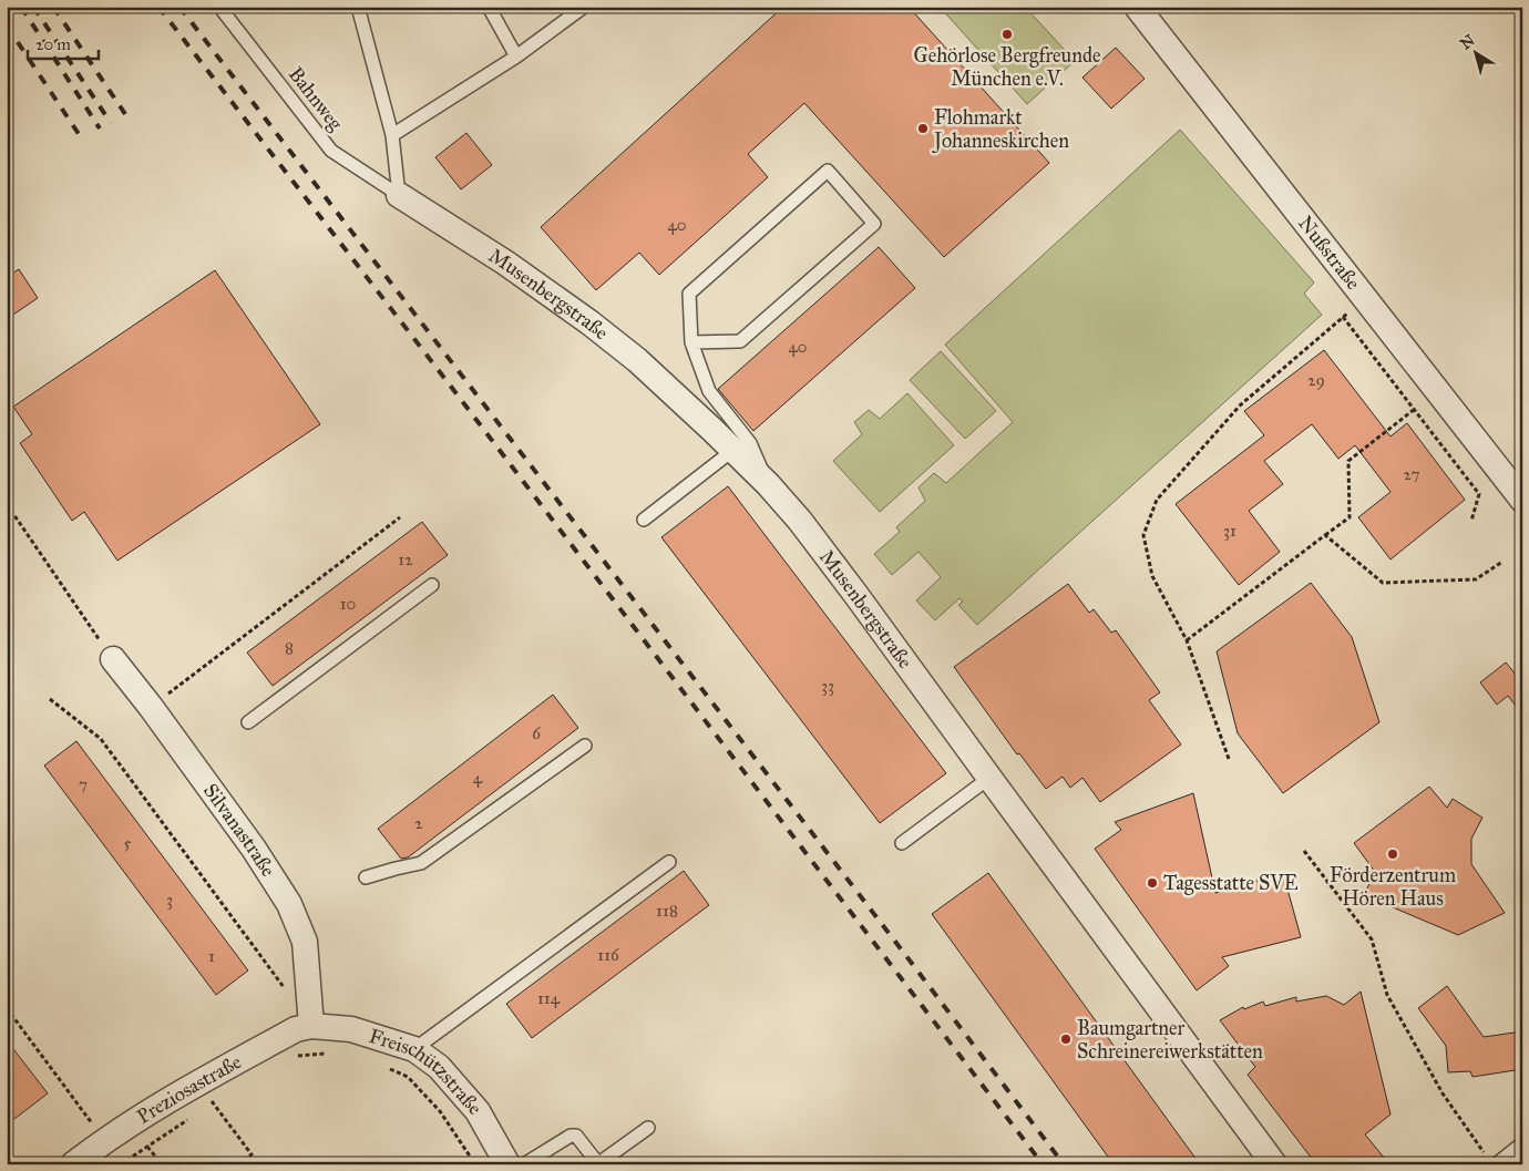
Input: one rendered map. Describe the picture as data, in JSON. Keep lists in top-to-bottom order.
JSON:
{
  "streets": {
    "street": [
      "Nußstraße",
      "Musenbergstraße",
      "Silvanastraße",
      "Freischützstraße",
      "Preziosastraße"
    ],
    "lane": ["Bahnweg"]
  },
  "crossings": [
    ["Bahnweg", "Musenbergstraße"],
    ["Silvanastraße", "Freischützstraße"],
    ["Silvanastraße", "Preziosastraße"],
    ["Freischützstraße", "Preziosastraße"]
  ],
  "places": [
    "Gehörlose Bergfreunde München e.V.",
    "Flohmarkt Johanneskirchen",
    "Förderzentrum Hören Haus",
    "Tagesstatte SVE",
    "Baumgartner Schreinereiwerkstätten"
  ],
  "house_numbers": [
    "40",
    "40",
    "29",
    "27",
    "31",
    "12",
    "10",
    "8",
    "33",
    "6",
    "4",
    "7",
    "2",
    "5",
    "3",
    "118",
    "116",
    "1",
    "114"
  ],
  "scale_bar": "20 m",
  "north": "top left"
}
